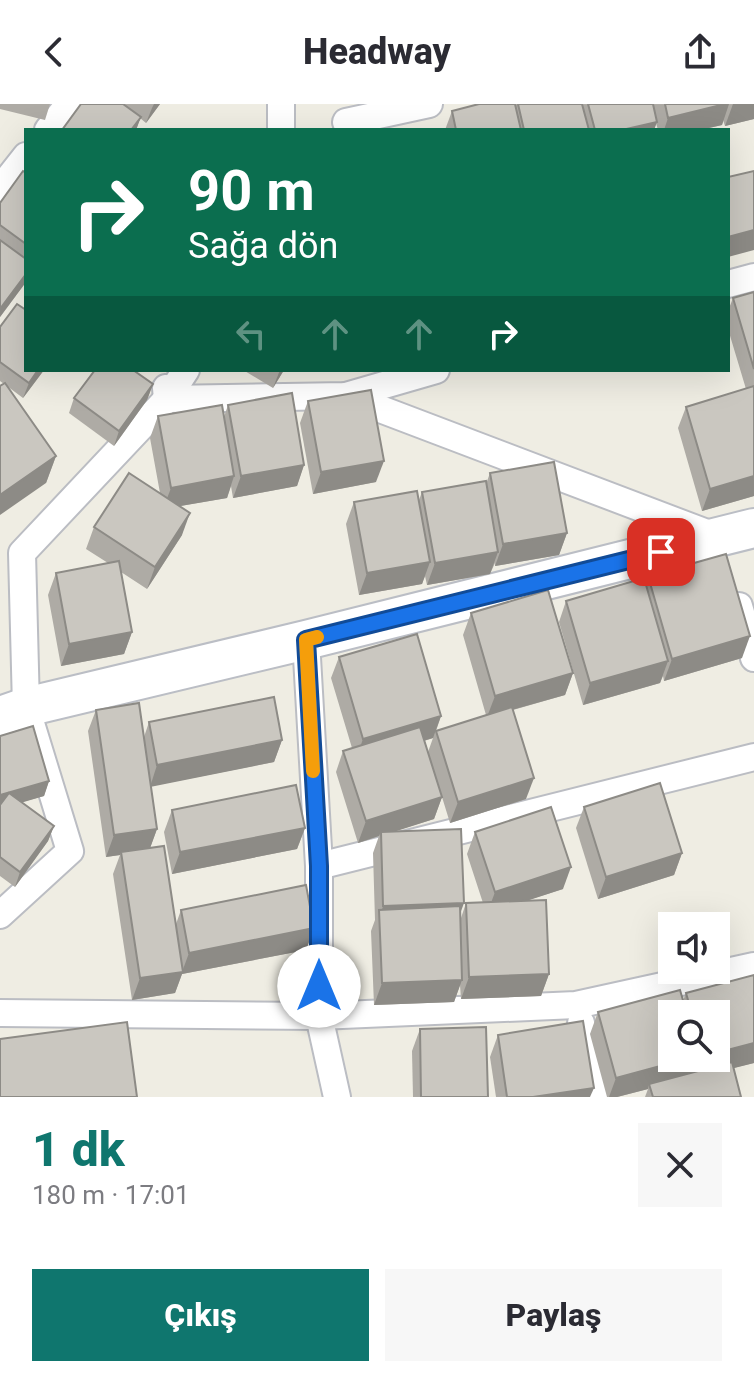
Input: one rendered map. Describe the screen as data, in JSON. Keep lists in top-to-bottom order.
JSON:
{
  "page": {
    "header": "Headway",
    "turn": ["90 m", "Sağa dön"],
    "heading": ["1 dk", "180 m · 17:01"],
    "buttons": ["Çıkış", "Paylaş"]
  }
}
